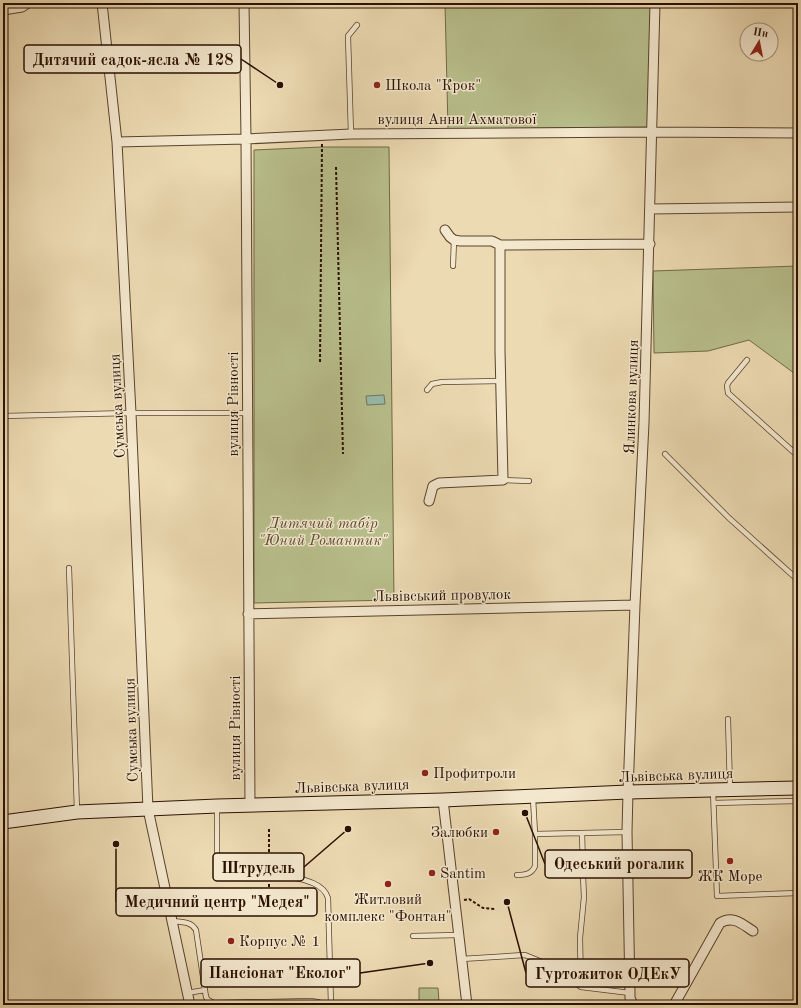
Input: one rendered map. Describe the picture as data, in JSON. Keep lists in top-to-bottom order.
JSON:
{
  "streets": {
    "main road": ["Львівська вулиця"],
    "street": [
      "вулиця Анни Ахматової",
      "Ялинкова вулиця",
      "вулиця Рівності",
      "Сумська вулиця",
      "Львівський провулок"
    ]
  },
  "crossings": [
    ["вулиця Анни Ахматової", "Ялинкова вулиця"],
    ["вулиця Анни Ахматової", "вулиця Рівності"],
    ["вулиця Анни Ахматової", "Сумська вулиця"],
    ["Ялинкова вулиця", "Львівський провулок"],
    ["Ялинкова вулиця", "Львівська вулиця"],
    ["вулиця Рівності", "Львівський провулок"],
    ["вулиця Рівності", "Львівська вулиця"],
    ["Сумська вулиця", "Львівська вулиця"]
  ],
  "parks": ["Дитячий табір \"Юний Романтик\""],
  "places": [
    "Дитячий садок-ясла № 128",
    "Школа \"Крок\"",
    "Профитроли",
    "Одеський рогалик",
    "Штрудель",
    "Залюбки",
    "Медичний центр \"Медея\"",
    "ЖК Море",
    "Santim",
    "Житловий комплекс \"Фонтан\"",
    "Гуртожиток ОДЕкУ",
    "Корпус № 1",
    "Пансіонат \"Еколог\""
  ],
  "north": "top"
}
